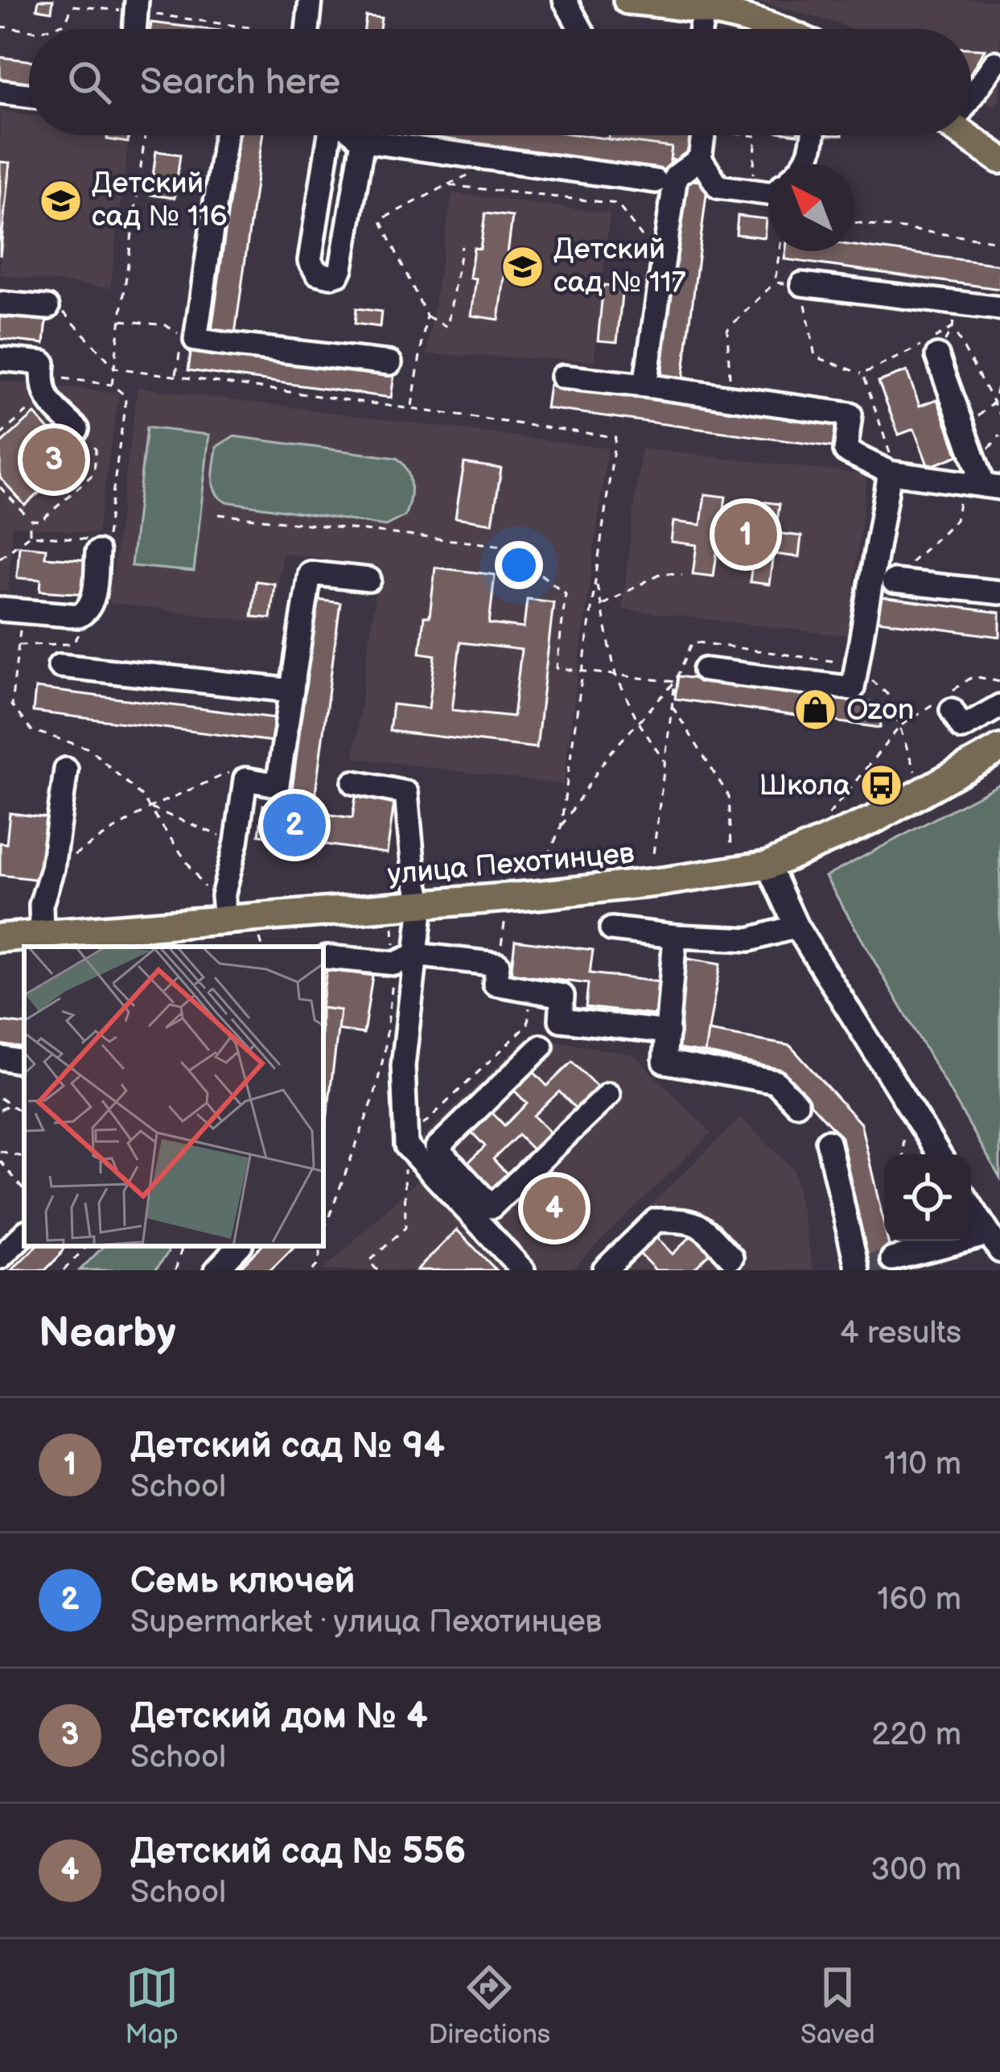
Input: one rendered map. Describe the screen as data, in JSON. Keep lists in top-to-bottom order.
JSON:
{
  "streets": {
    "main road": ["улица Пехотинцев"]
  },
  "places": {
    "school or university": ["Детский сад № 116", "Детский сад № 117"],
    "shop": ["Ozon"],
    "bus stop": ["Школа"]
  },
  "north": "top left",
  "page": {
    "search": "Search here",
    "pins": [
      "3",
      "1",
      "2",
      "4"
    ],
    "heading": ["Nearby", "4 results"],
    "list": [
      {
        "mark": "1",
        "name": "Детский сад № 94",
        "note": "School",
        "value": "110 m"
      },
      {
        "mark": "2",
        "name": "Семь ключей",
        "note": "Supermarket · улица Пехотинцев",
        "value": "160 m"
      },
      {
        "mark": "3",
        "name": "Детский дом № 4",
        "note": "School",
        "value": "220 m"
      },
      {
        "mark": "4",
        "name": "Детский сад № 556",
        "note": "School",
        "value": "300 m"
      }
    ],
    "nav": ["Map", "Directions", "Saved"]
  }
}
